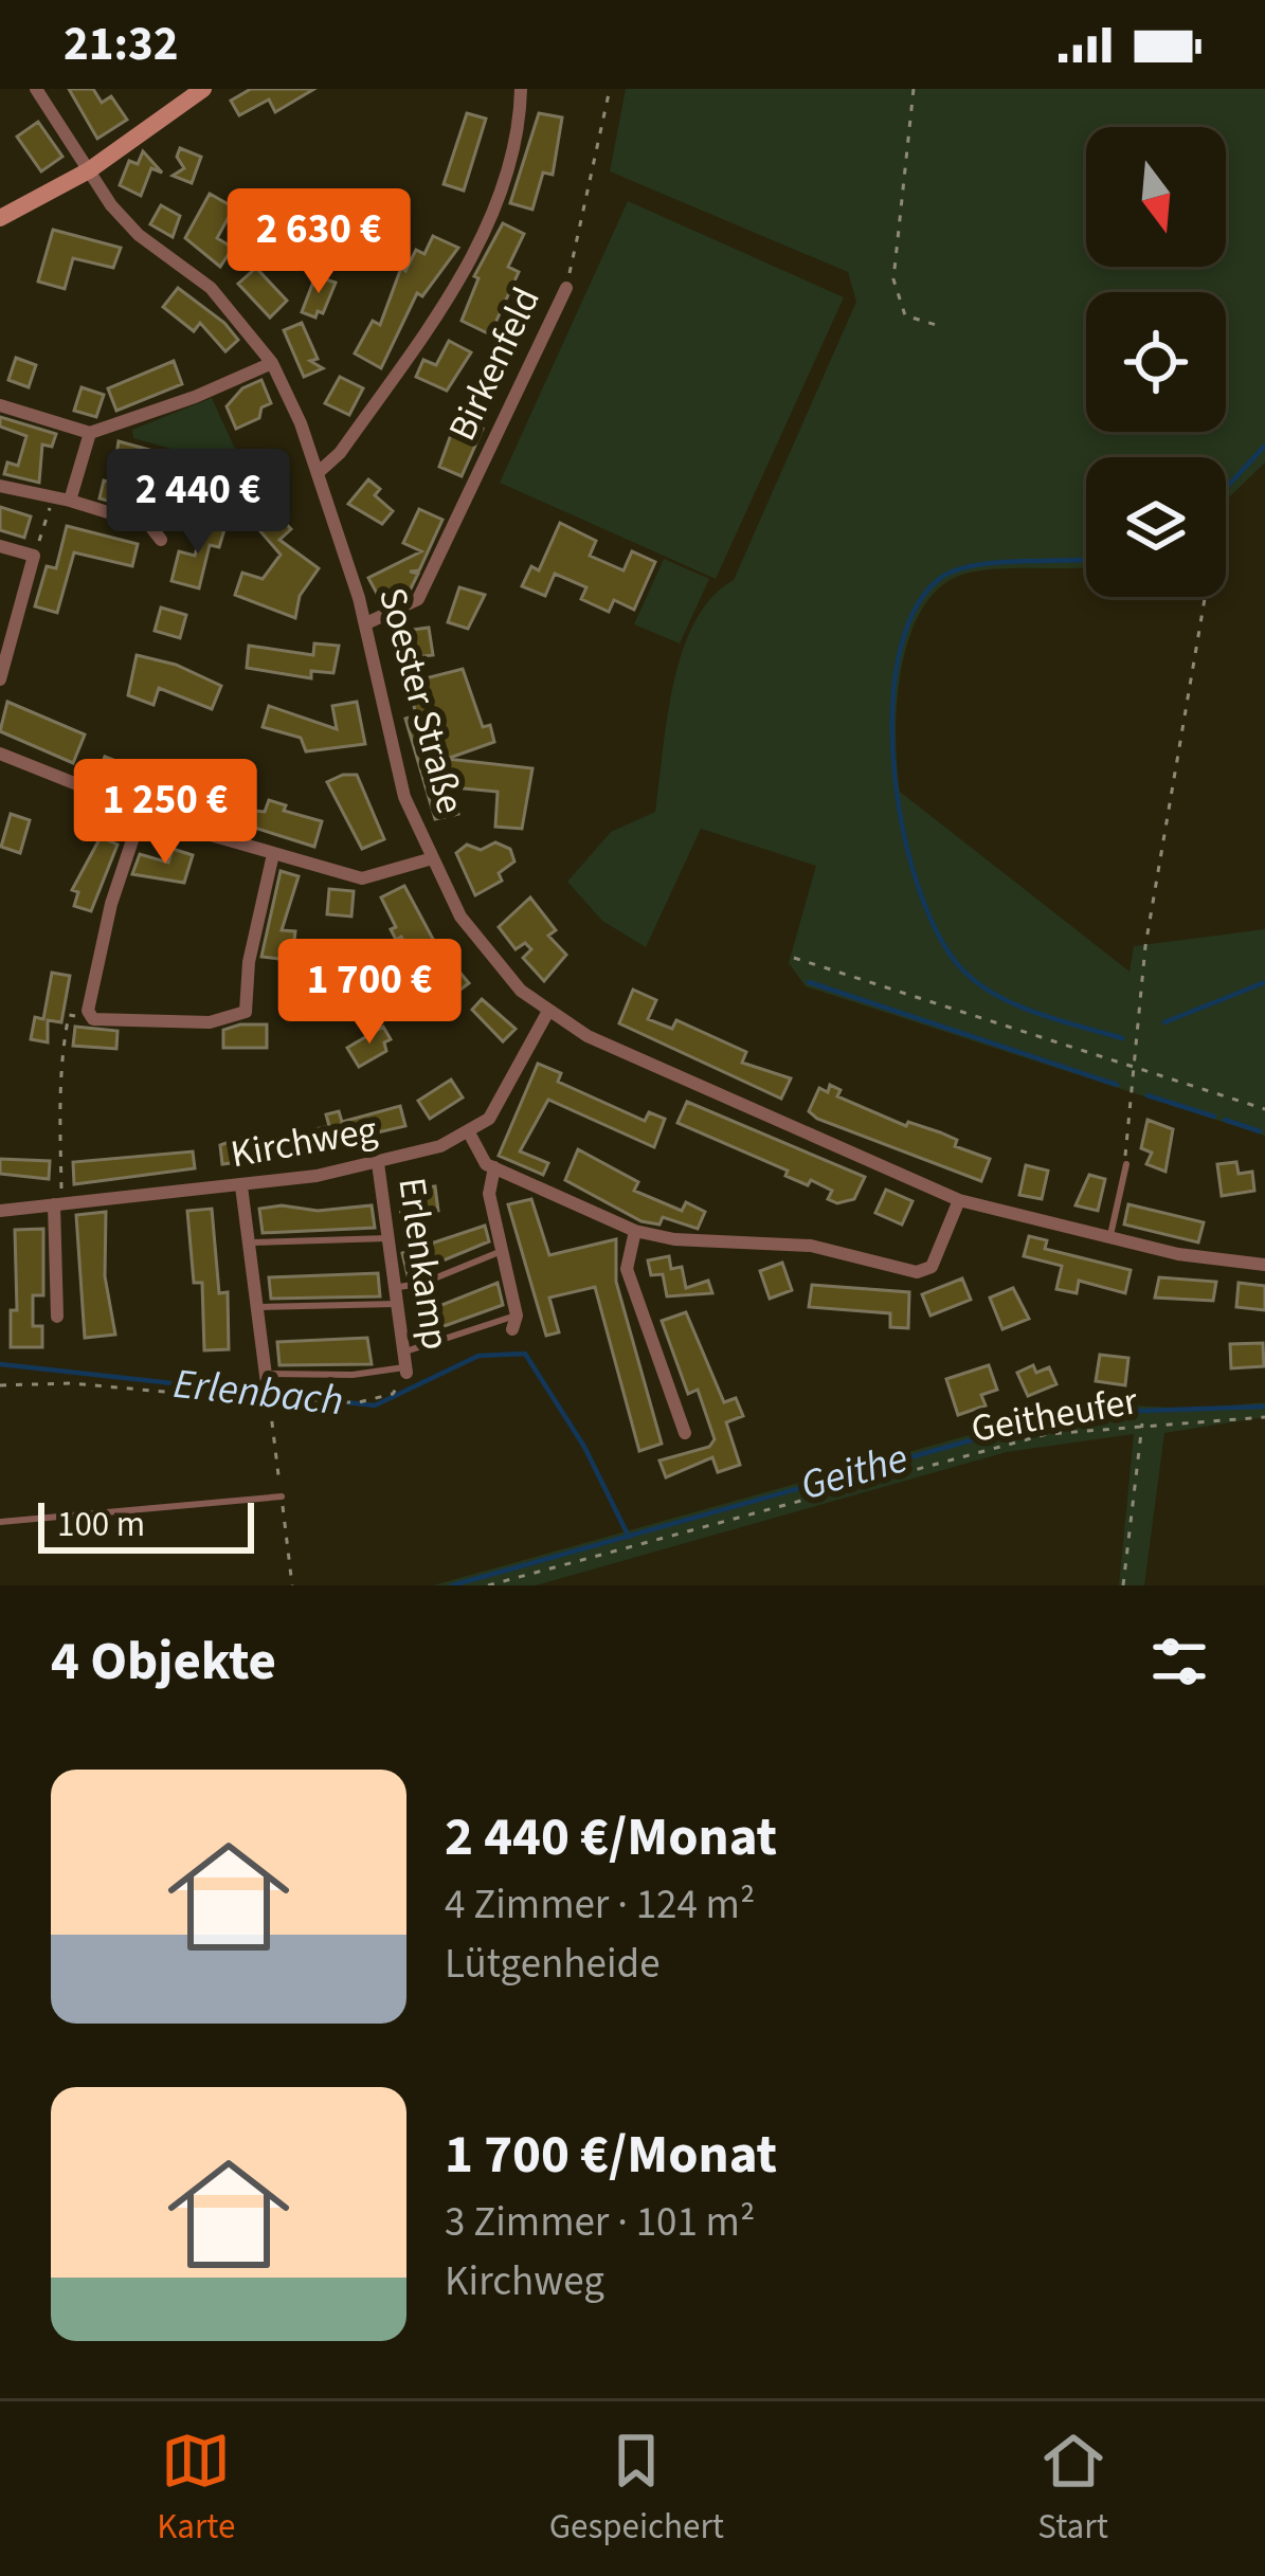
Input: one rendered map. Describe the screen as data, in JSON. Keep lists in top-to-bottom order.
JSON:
{
  "streets": {
    "street": [
      "Birkenfeld",
      "Soester Straße",
      "Kirchweg",
      "Erlenkamp"
    ],
    "path": ["Geitheufer"]
  },
  "crossings": [
    ["Birkenfeld", "Soester Straße"],
    ["Kirchweg", "Erlenkamp"]
  ],
  "water": ["Erlenbach", "Geithe"],
  "scale_bar": "100 m",
  "north": "bottom",
  "page": {
    "status": "21:32",
    "price": [
      "2 630 €",
      "2 440 €",
      "1 250 €",
      "1 700 €"
    ],
    "scale": "100 m",
    "heading": "4 Objekte",
    "list": [
      {
        "name": "2 440 €/Monat",
        "note": "4 Zimmer · 124 m² · Lütgenheide"
      },
      {
        "name": "1 700 €/Monat",
        "note": "3 Zimmer · 101 m² · Kirchweg"
      }
    ],
    "tabs": ["Karte", "Gespeichert", "Start"]
  }
}
